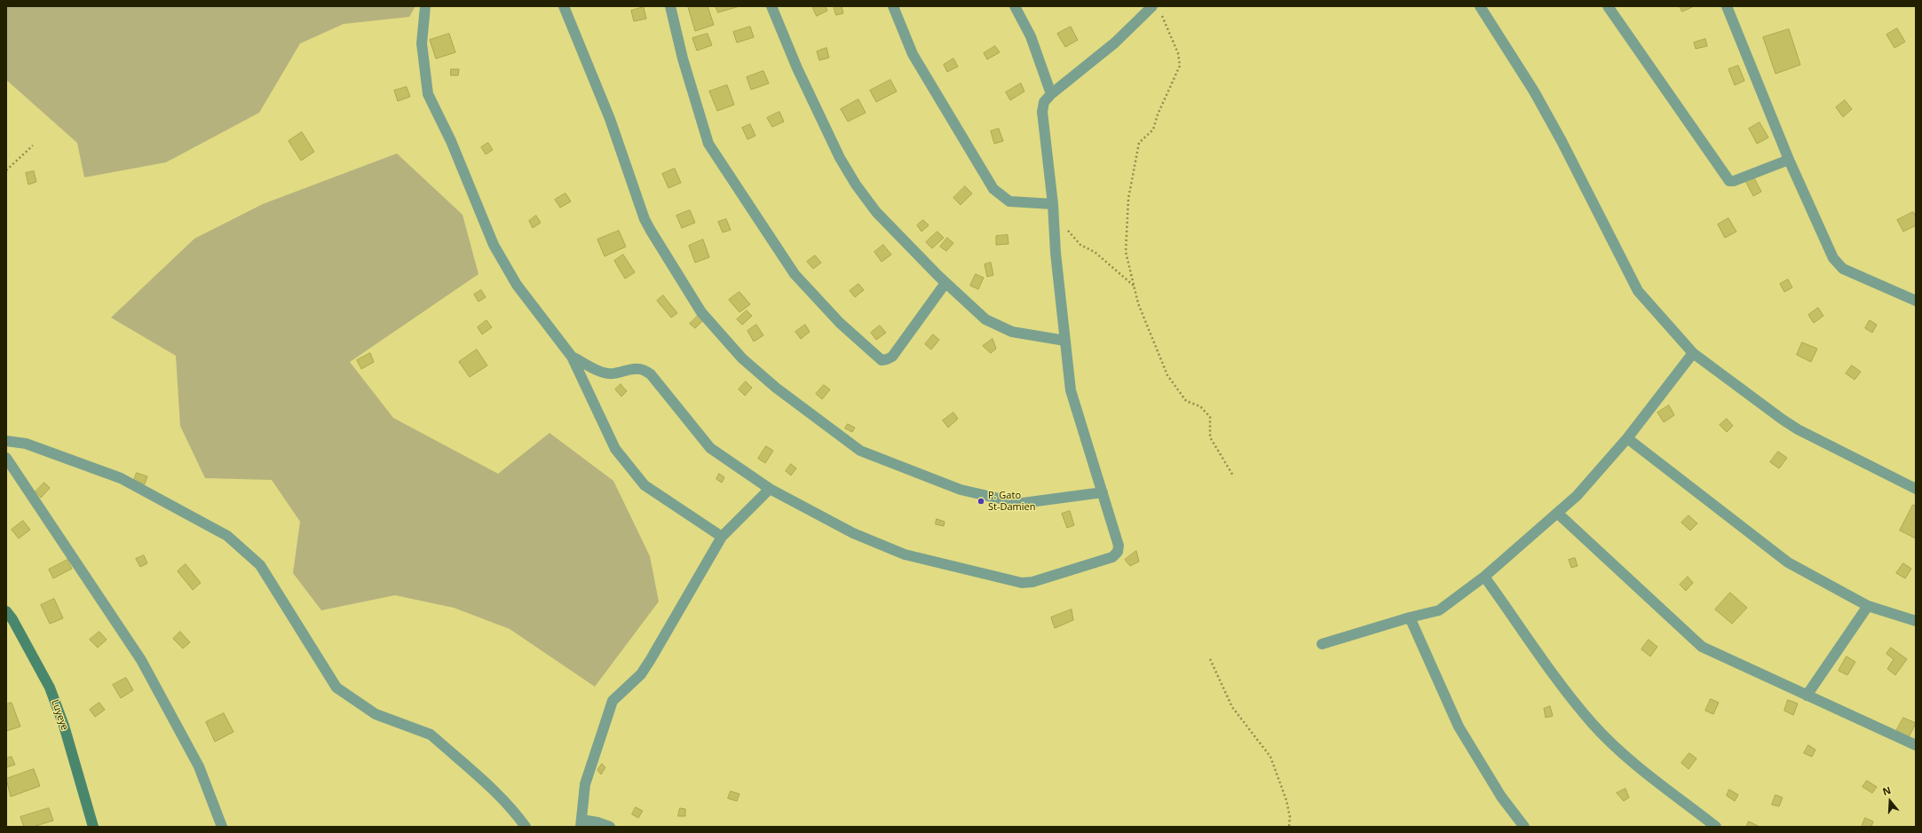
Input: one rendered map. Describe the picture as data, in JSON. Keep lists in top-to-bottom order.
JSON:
{
  "streets": {
    "street": ["Luyeye"]
  },
  "places": ["P. Gato St-Damien"],
  "north": "top"
}
